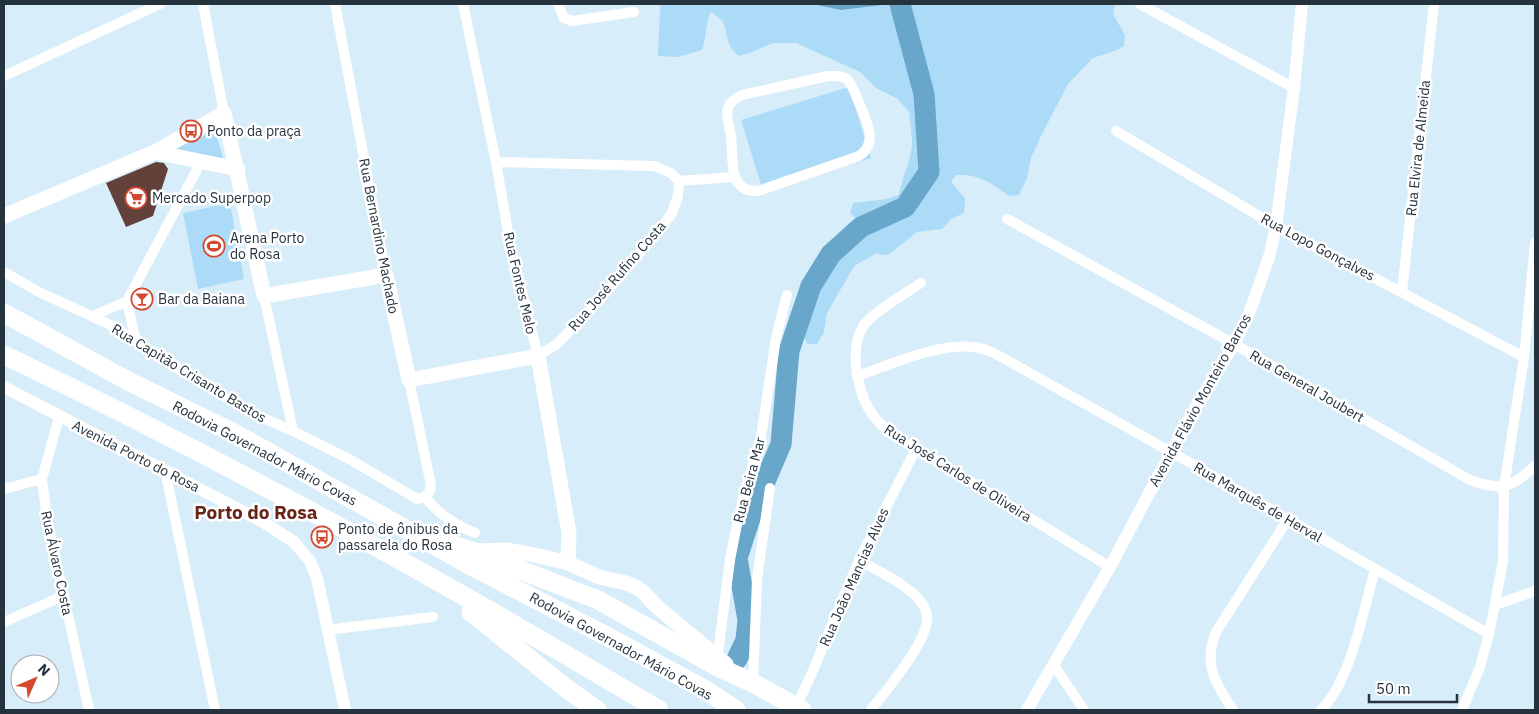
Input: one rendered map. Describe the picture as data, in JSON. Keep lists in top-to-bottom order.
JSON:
{
  "streets": {
    "highway": ["Rodovia Governador Mário Covas"],
    "main road": ["Rua Bernardino Machado", "Rua José Rufino Costa", "Rua Fontes Melo"],
    "street": [
      "Rua Elvira de Almeida",
      "Rua Lopo Gonçalves",
      "Rua Capitão Crisanto Bastos",
      "Rua General Joubert",
      "Avenida Flávio Monteiro Barros",
      "Avenida Porto do Rosa",
      "Rua José Carlos de Oliveira",
      "Rua Beira Mar",
      "Rua Marquês de Herval",
      "Rua Álvaro Costa",
      "Rua João Mancias Alves"
    ]
  },
  "crossings": [
    ["Rua Elvira de Almeida", "Rua Lopo Gonçalves"],
    ["Rua Bernardino Machado", "Rua José Rufino Costa"],
    ["Rua Bernardino Machado", "Rua Capitão Crisanto Bastos"],
    ["Rua Lopo Gonçalves", "Avenida Flávio Monteiro Barros"],
    ["Rua José Rufino Costa", "Rua Fontes Melo"],
    ["Rua General Joubert", "Avenida Flávio Monteiro Barros"],
    ["Avenida Flávio Monteiro Barros", "Rua José Carlos de Oliveira"],
    ["Avenida Flávio Monteiro Barros", "Rua Marquês de Herval"],
    ["Avenida Porto do Rosa", "Rua Álvaro Costa"],
    ["Rua José Carlos de Oliveira", "Rua Marquês de Herval"],
    ["Rua José Carlos de Oliveira", "Rua João Mancias Alves"]
  ],
  "districts": ["Porto do Rosa"],
  "places": {
    "bus stop": ["Ponto da praça", "Ponto de ônibus da passarela do Rosa"],
    "supermarket": ["Mercado Superpop"],
    "sports": ["Arena Porto do Rosa"],
    "bar": ["Bar da Baiana"]
  },
  "scale_bar": "50 m",
  "north": "top right"
}
